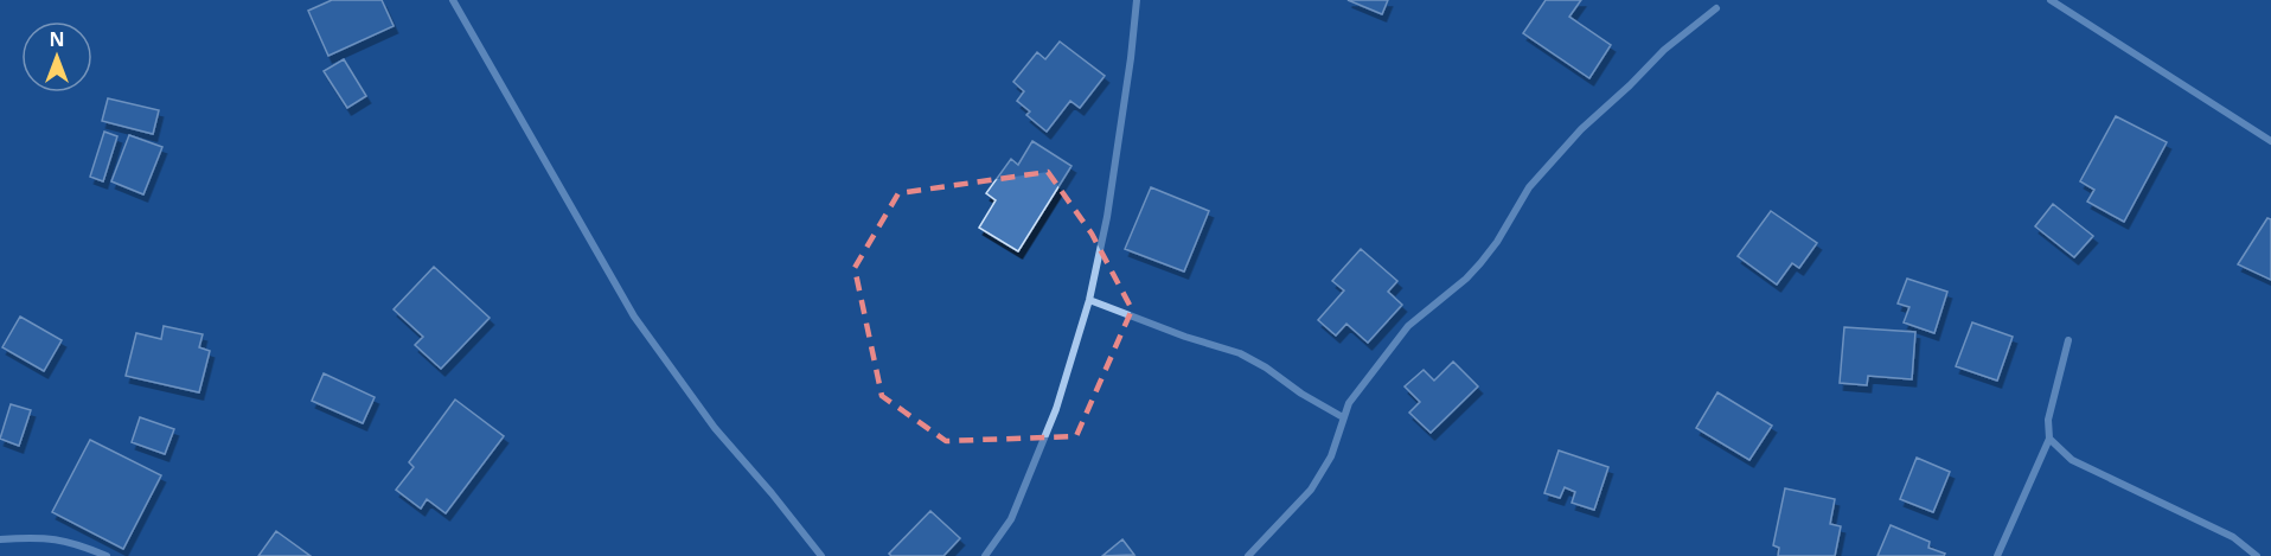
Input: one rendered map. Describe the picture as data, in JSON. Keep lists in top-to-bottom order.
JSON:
{
  "north": "top"
}
